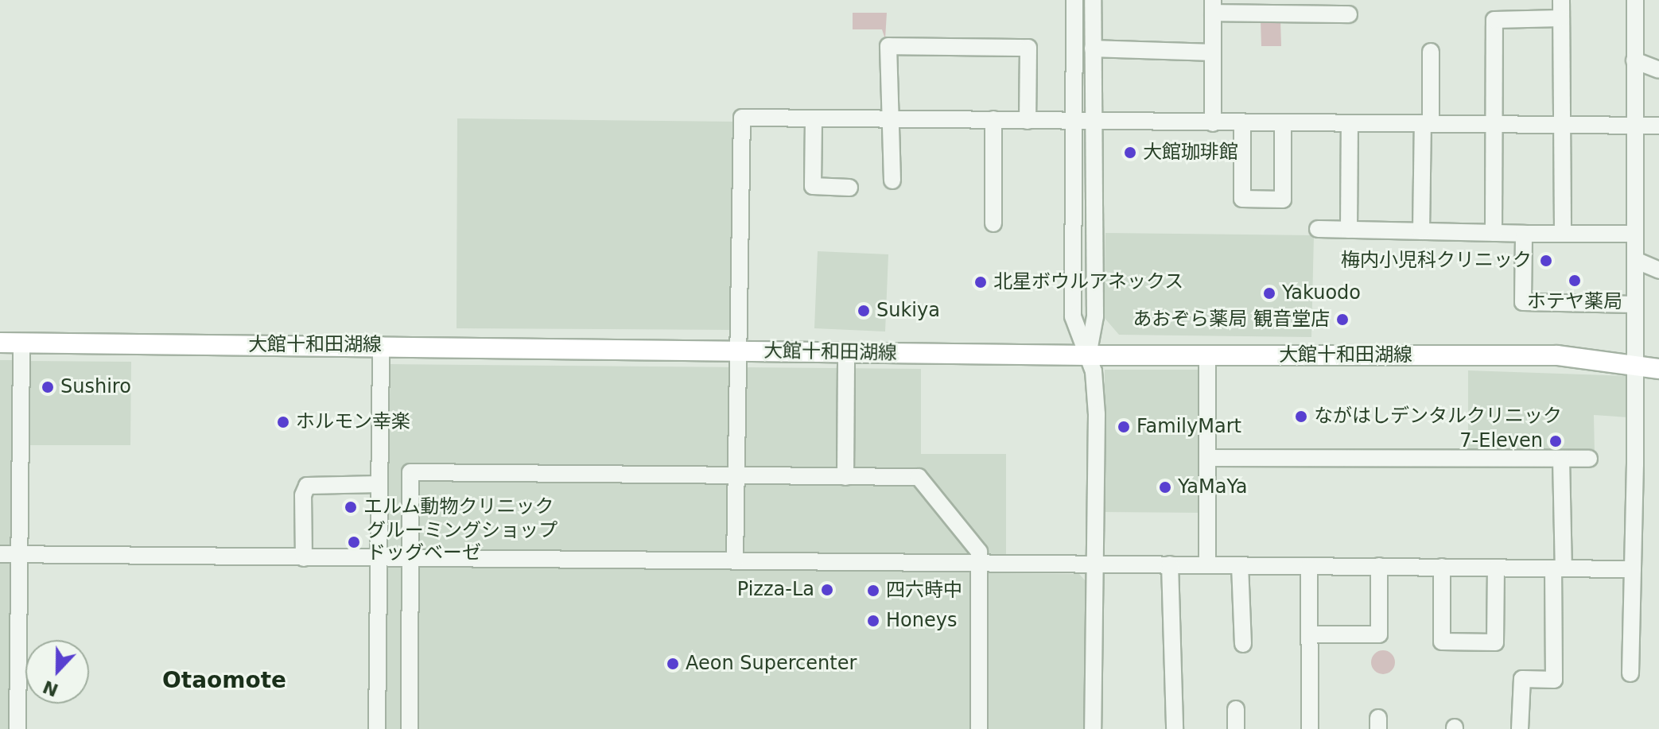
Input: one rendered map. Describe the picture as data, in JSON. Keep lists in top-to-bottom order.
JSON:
{
  "streets": {
    "main road": ["大館十和田湖線"]
  },
  "districts": ["Otaomote"],
  "places": [
    "大館珈琲館",
    "梅内小児科クリニック",
    "ホテヤ薬局",
    "北星ボウルアネックス",
    "Yakuodo",
    "Sukiya",
    "あおぞら薬局 観音堂店",
    "Sushiro",
    "ながはしデンタルクリニック",
    "ホルモン幸楽",
    "FamilyMart",
    "7-Eleven",
    "YaMaYa",
    "エルム動物クリニック",
    "グルーミングショップ ドッグベーゼ",
    "Pizza-La",
    "四六時中",
    "Honeys",
    "Aeon Supercenter"
  ],
  "north": "bottom"
}
